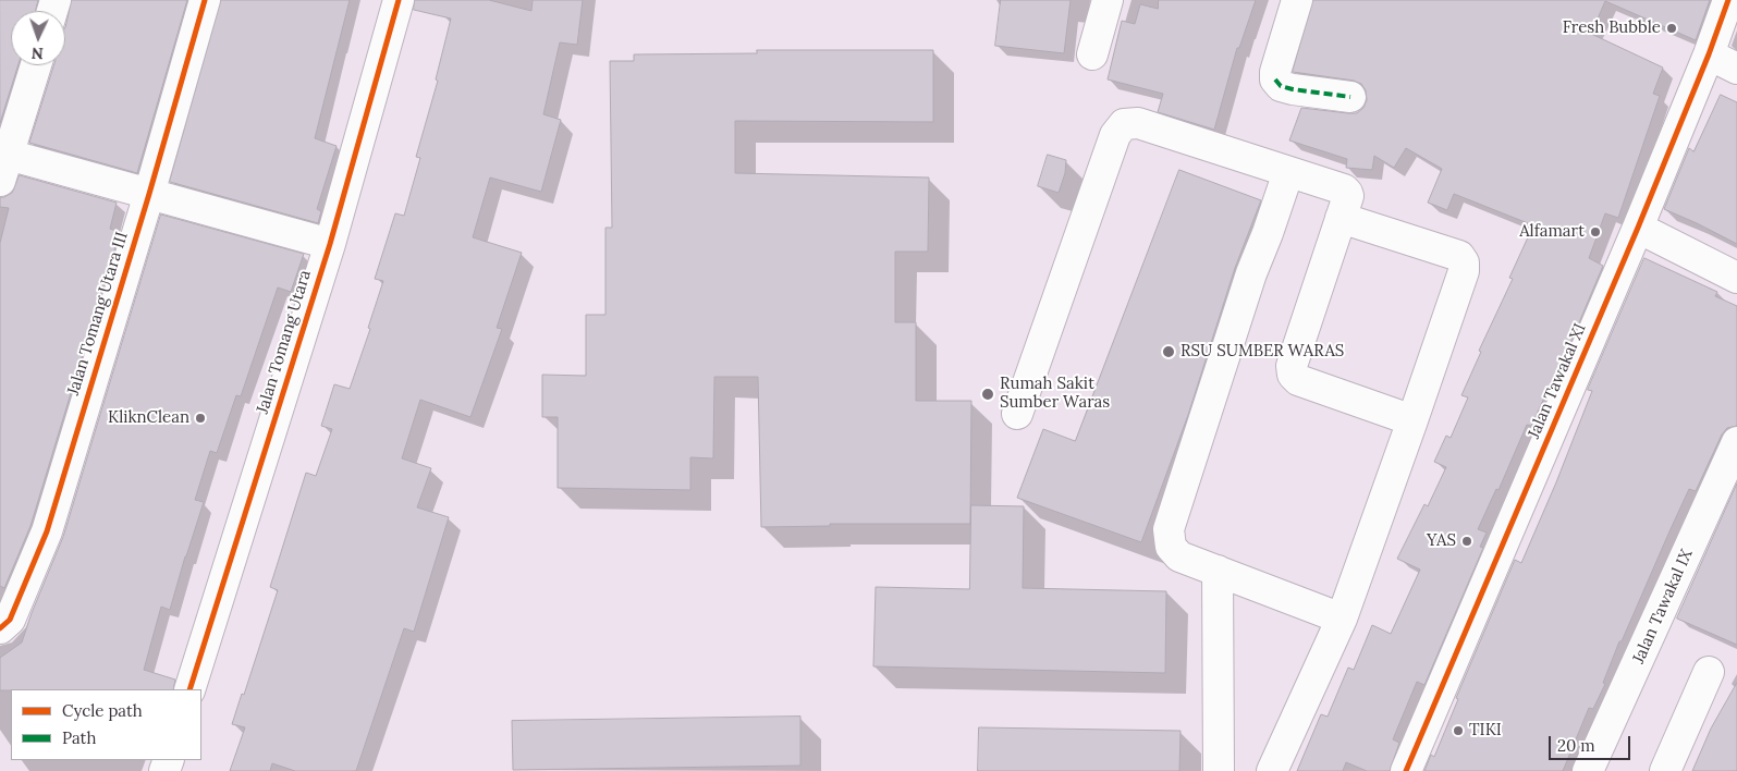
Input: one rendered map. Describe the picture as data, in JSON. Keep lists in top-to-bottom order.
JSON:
{
  "streets": {
    "street": [
      "Jalan Tomang Utara III",
      "Jalan Tomang Utara",
      "Jalan Tawakal XI",
      "Jalan Tawakal IX"
    ]
  },
  "places": [
    "Fresh Bubble",
    "Alfamart",
    "RSU SUMBER WARAS",
    "Rumah Sakit Sumber Waras",
    "KliknClean",
    "YAS",
    "TIKI"
  ],
  "legend": ["Cycle path", "Path"],
  "scale_bar": "20 m",
  "north": "bottom"
}
